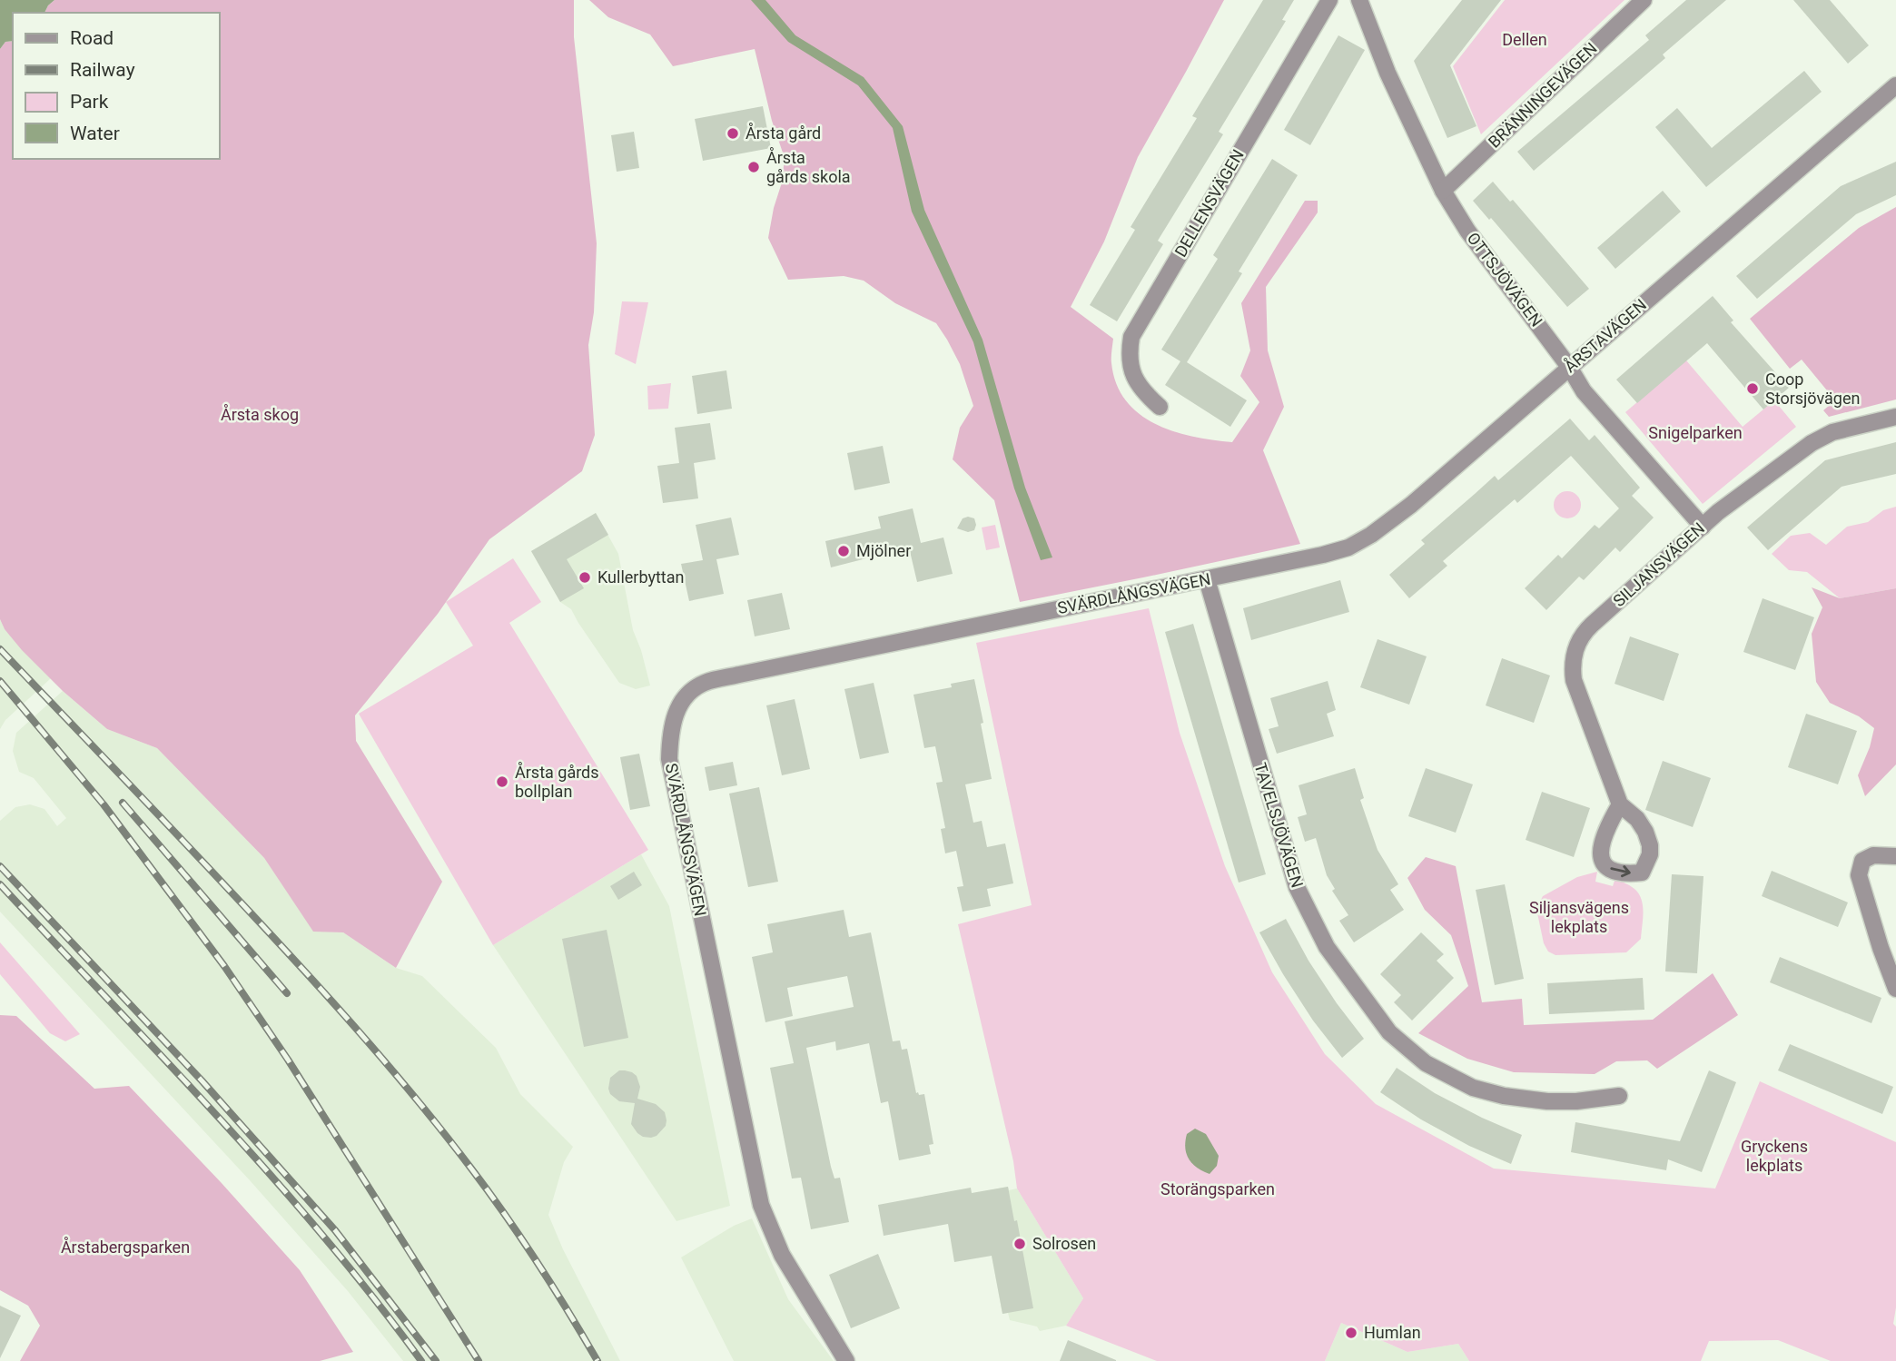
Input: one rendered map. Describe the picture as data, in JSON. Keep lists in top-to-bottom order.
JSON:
{
  "streets": {
    "street": [
      "BRÄNNINGEVÄGEN",
      "DELLENSVÄGEN",
      "OTTSJÖVÄGEN",
      "ÅRSTAVÄGEN",
      "SILJANSVÄGEN",
      "SVÄRDLÅNGSVÄGEN",
      "TAVELSJÖVÄGEN"
    ]
  },
  "crossings": [
    ["BRÄNNINGEVÄGEN", "OTTSJÖVÄGEN"],
    ["OTTSJÖVÄGEN", "ÅRSTAVÄGEN"],
    ["OTTSJÖVÄGEN", "SILJANSVÄGEN"],
    ["ÅRSTAVÄGEN", "SVÄRDLÅNGSVÄGEN"],
    ["SVÄRDLÅNGSVÄGEN", "TAVELSJÖVÄGEN"]
  ],
  "parks": [
    "Dellen",
    "Årsta skog",
    "Snigelparken",
    "Siljansvägens lekplats",
    "Gryckens lekplats",
    "Storängsparken",
    "Årstabergsparken"
  ],
  "places": [
    "Årsta gård",
    "Årsta gårds skola",
    "Coop Storsjövägen",
    "Mjölner",
    "Kullerbyttan",
    "Årsta gårds bollplan",
    "Solrosen",
    "Humlan"
  ],
  "legend": [
    "Road",
    "Railway",
    "Park",
    "Water"
  ]
}
